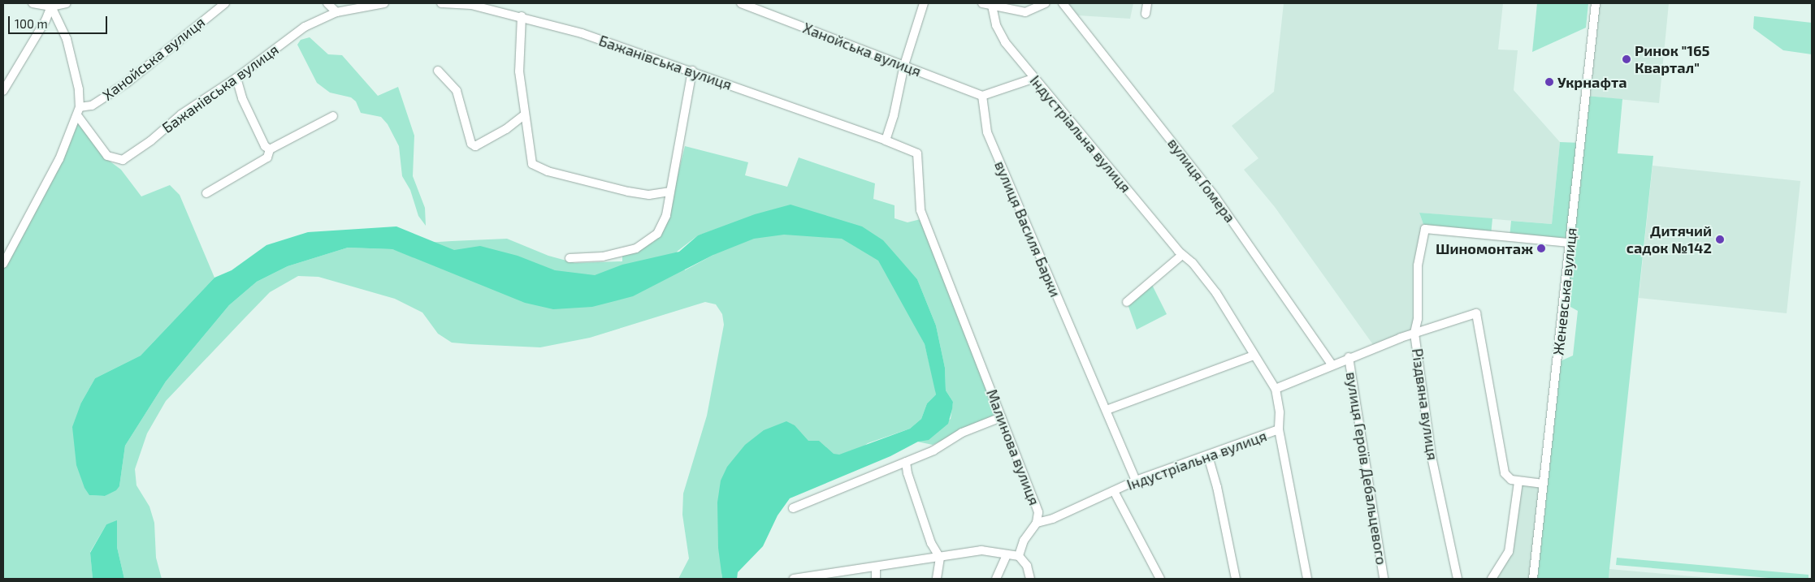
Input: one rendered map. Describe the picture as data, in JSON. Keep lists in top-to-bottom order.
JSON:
{
  "streets": {
    "street": [
      "Ханойська вулиця",
      "Бажанівська вулиця",
      "Індустріальна вулиця",
      "вулиця Гомера",
      "вулиця Василя Барки",
      "Женевська вулиця",
      "Різдвяна вулиця",
      "Малинова вулиця",
      "вулиця Героїв Дебальцевого"
    ]
  },
  "crossings": [
    ["Ханойська вулиця", "Бажанівська вулиця"],
    ["Ханойська вулиця", "вулиця Василя Барки"],
    ["Бажанівська вулиця", "Малинова вулиця"],
    ["Індустріальна вулиця", "вулиця Василя Барки"],
    ["Індустріальна вулиця", "Малинова вулиця"],
    ["Женевська вулиця", "Різдвяна вулиця"]
  ],
  "places": [
    "Ринок \"165 Квартал\"",
    "Укрнафта",
    "Дитячий садок №142",
    "Шиномонтаж"
  ],
  "scale_bar": "100 m"
}
